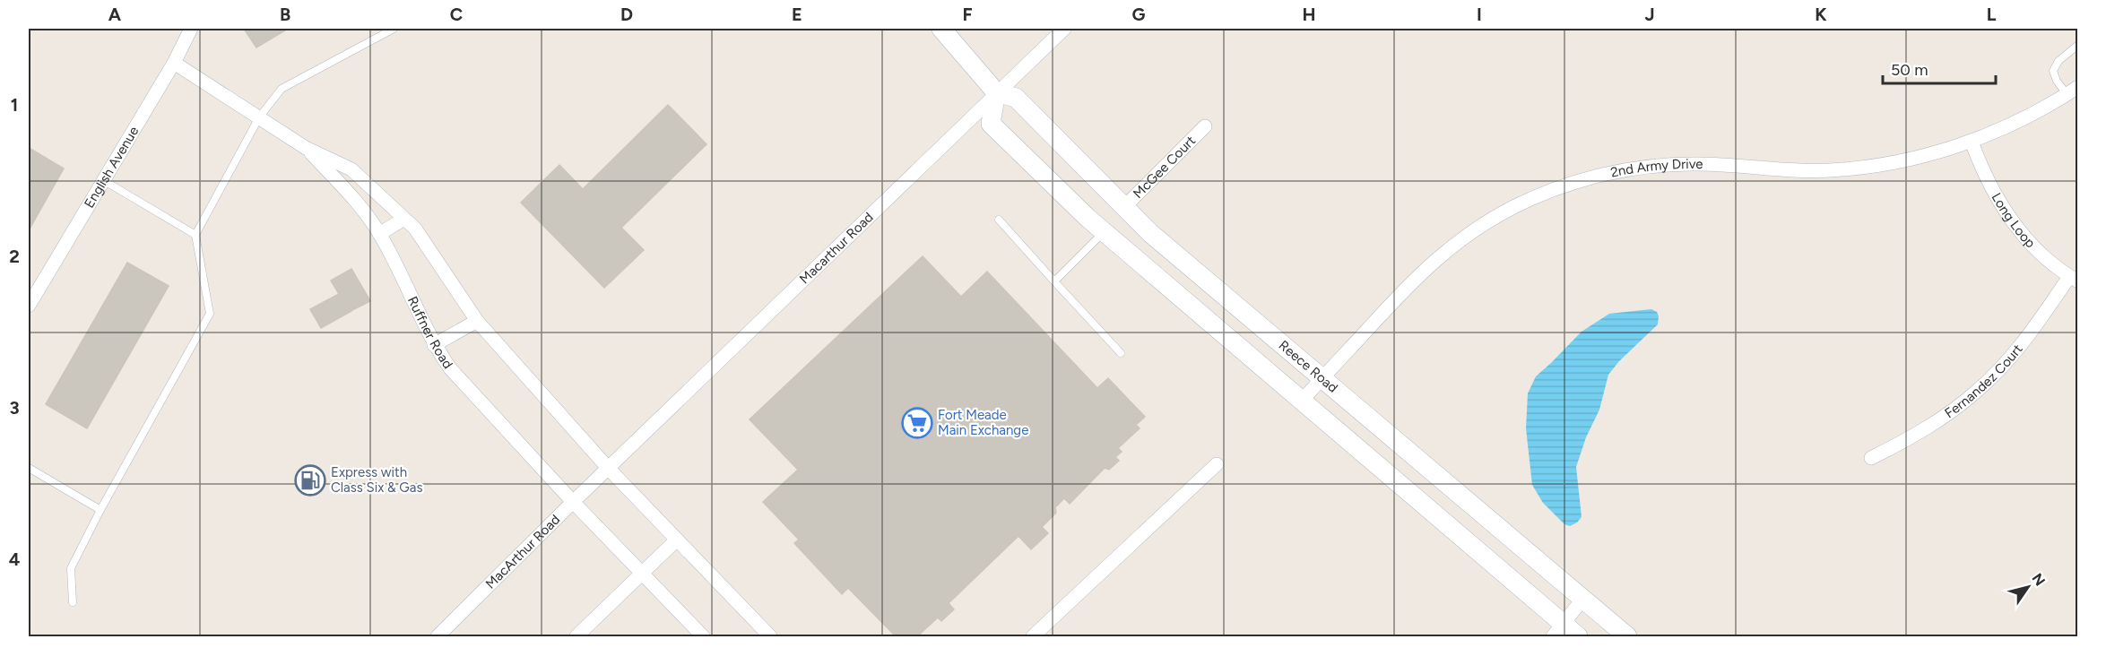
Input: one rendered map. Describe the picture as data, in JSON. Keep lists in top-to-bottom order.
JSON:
{
  "streets": {
    "street": [
      "McGee Court",
      "English Avenue",
      "2nd Army Drive",
      "Long Loop",
      "Macarthur Road",
      "Ruffner Road",
      "Reece Road",
      "Fernandez Court",
      "MacArthur Road"
    ]
  },
  "crossings": [
    ["McGee Court", "Reece Road"],
    ["English Avenue", "Ruffner Road"],
    ["2nd Army Drive", "Long Loop"],
    ["2nd Army Drive", "Reece Road"],
    ["Long Loop", "Fernandez Court"],
    ["Macarthur Road", "Ruffner Road"],
    ["Macarthur Road", "Reece Road"],
    ["Macarthur Road", "MacArthur Road"],
    ["Ruffner Road", "MacArthur Road"]
  ],
  "places": {
    "supermarket": ["Fort Meade Main Exchange"],
    "fuel station": ["Express with Class Six & Gas"]
  },
  "scale_bar": "50 m",
  "north": "top right",
  "grid": {
    "columns": [
      "A",
      "B",
      "C",
      "D",
      "E",
      "F",
      "G",
      "H",
      "I",
      "J",
      "K",
      "L"
    ],
    "rows": [
      "1",
      "2",
      "3",
      "4"
    ]
  }
}
